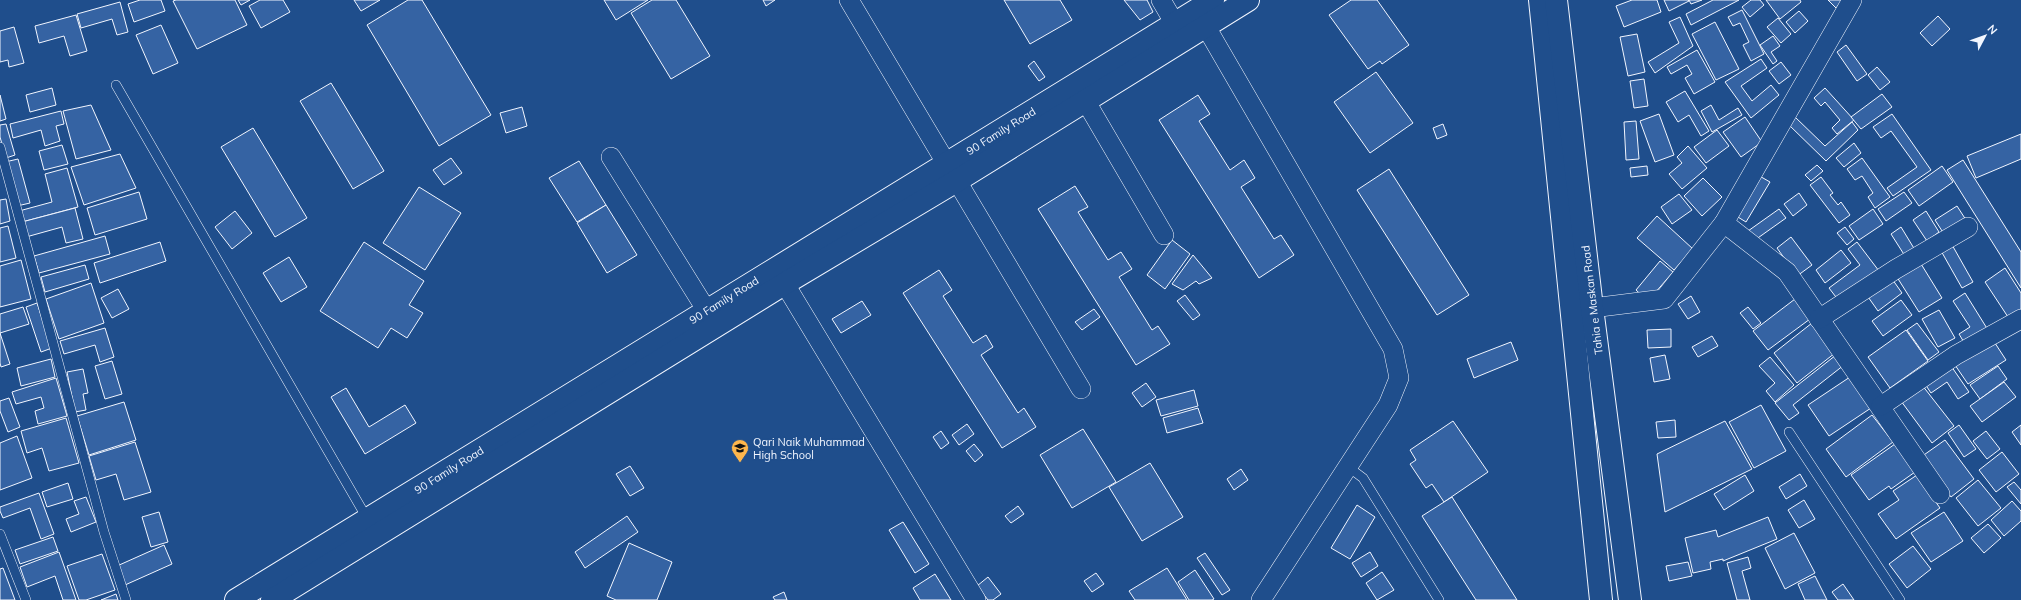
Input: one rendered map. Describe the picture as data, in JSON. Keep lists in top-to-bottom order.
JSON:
{
  "streets": {
    "street": ["90 Family Road", "Tahia e Maskan Road"]
  },
  "places": {
    "school or university": ["Qari Naik Muhammad High School"]
  },
  "north": "top right"
}
